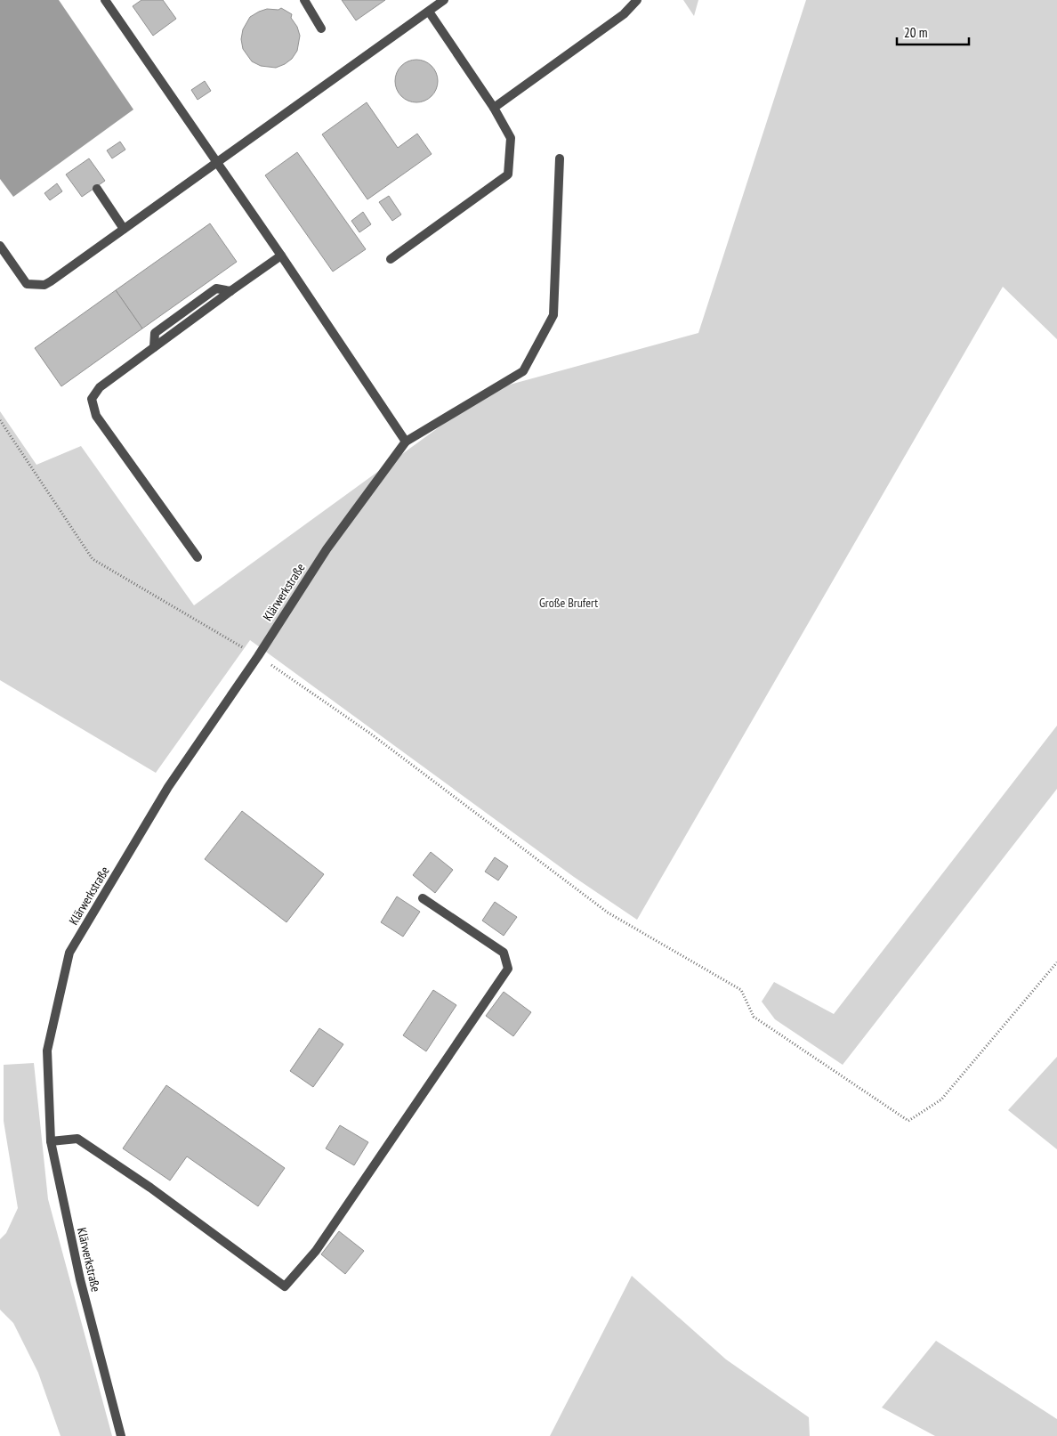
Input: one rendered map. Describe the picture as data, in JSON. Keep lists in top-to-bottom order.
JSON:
{
  "streets": {
    "lane": ["Klärwerkstraße"]
  },
  "parks": ["Große Brufert"],
  "scale_bar": "20 m"
}
